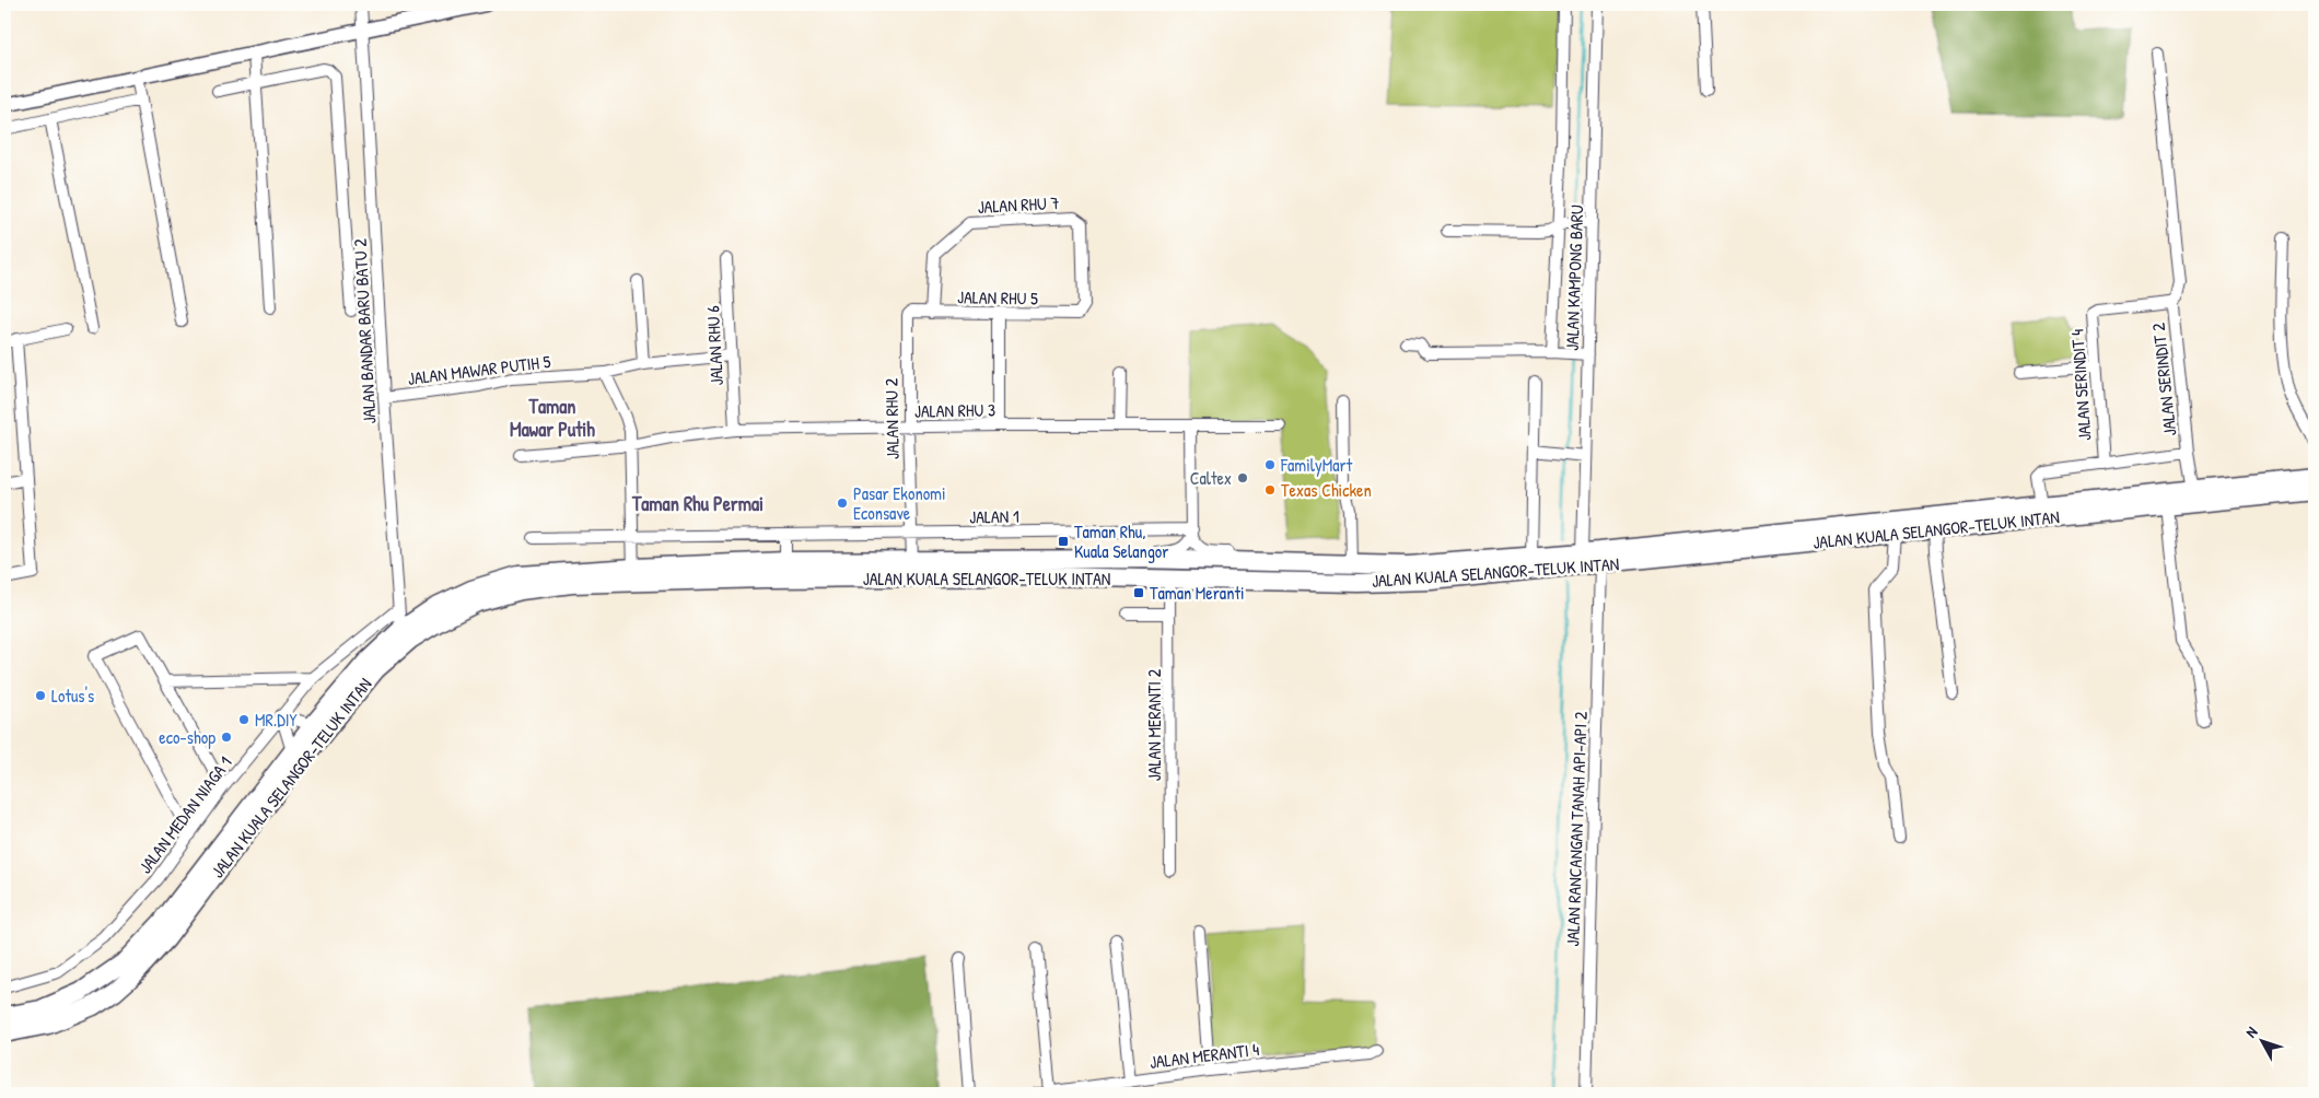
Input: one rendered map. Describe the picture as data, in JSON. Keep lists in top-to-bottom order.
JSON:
{
  "streets": {
    "highway": ["JALAN KUALA SELANGOR-TELUK INTAN"],
    "street": [
      "JALAN RHU 7",
      "JALAN KAMPONG BARU",
      "JALAN RHU 5",
      "JALAN BANDAR BARU BATU 2",
      "JALAN RHU 6",
      "JALAN MAWAR PUTIH 5",
      "JALAN SERINDIT 2",
      "JALAN SERINDIT 4",
      "JALAN RHU 3",
      "JALAN RHU 2",
      "JALAN 1",
      "JALAN MERANTI 2",
      "JALAN MEDAN NIAGA 1",
      "JALAN RANCANGAN TANAH API-API 2",
      "JALAN MERANTI 4"
    ]
  },
  "crossings": [
    ["JALAN RHU 7", "JALAN RHU 5"],
    ["JALAN KAMPONG BARU", "JALAN KUALA SELANGOR-TELUK INTAN"],
    ["JALAN RHU 5", "JALAN RHU 2"],
    ["JALAN BANDAR BARU BATU 2", "JALAN MAWAR PUTIH 5"],
    ["JALAN BANDAR BARU BATU 2", "JALAN KUALA SELANGOR-TELUK INTAN"],
    ["JALAN BANDAR BARU BATU 2", "JALAN MEDAN NIAGA 1"],
    ["JALAN RHU 6", "JALAN MAWAR PUTIH 5"],
    ["JALAN RHU 6", "JALAN RHU 3"],
    ["JALAN SERINDIT 2", "JALAN SERINDIT 4"],
    ["JALAN SERINDIT 2", "JALAN KUALA SELANGOR-TELUK INTAN"],
    ["JALAN RHU 3", "JALAN RHU 2"],
    ["JALAN RHU 2", "JALAN 1"],
    ["JALAN RHU 2", "JALAN KUALA SELANGOR-TELUK INTAN"],
    ["JALAN KUALA SELANGOR-TELUK INTAN", "JALAN MERANTI 2"],
    ["JALAN KUALA SELANGOR-TELUK INTAN", "JALAN RANCANGAN TANAH API-API 2"]
  ],
  "districts": ["Taman Mawar Putih", "Taman Rhu Permai"],
  "places": {
    "other": [
      "FamilyMart",
      "Caltex",
      "Texas Chicken",
      "Pasar Ekonomi Econsave",
      "Lotus's",
      "MR.DIY",
      "eco-shop"
    ],
    "transit": ["Taman Rhu, Kuala Selangor", "Taman Meranti"]
  },
  "north": "top left"
}
